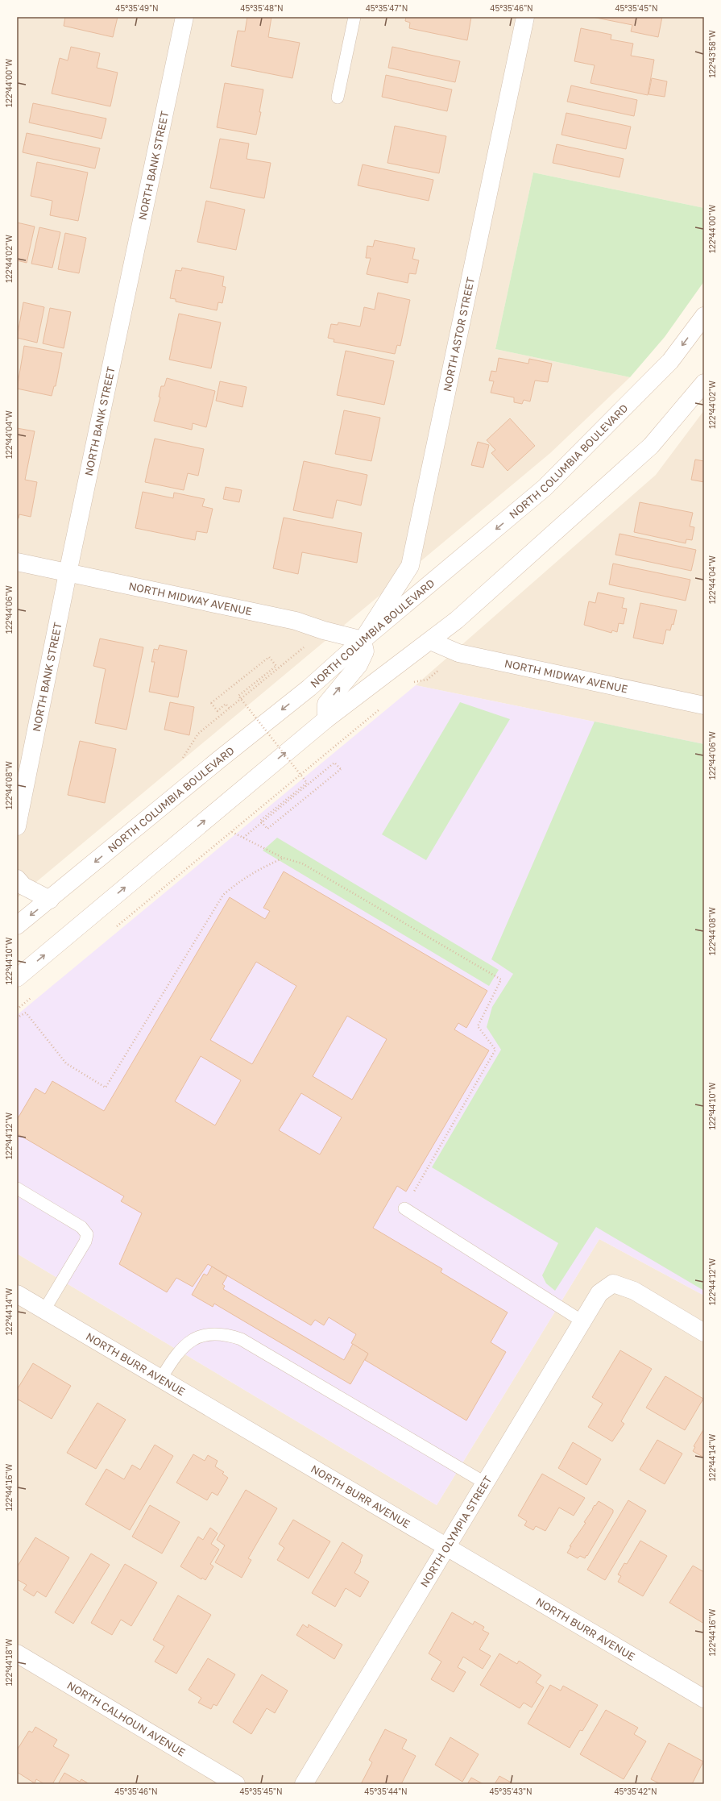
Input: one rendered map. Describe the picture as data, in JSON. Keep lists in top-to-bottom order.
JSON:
{
  "streets": {
    "street": [
      "NORTH BANK STREET",
      "NORTH ASTOR STREET",
      "NORTH COLUMBIA BOULEVARD",
      "NORTH MIDWAY AVENUE",
      "NORTH BURR AVENUE",
      "NORTH OLYMPIA STREET",
      "NORTH CALHOUN AVENUE"
    ]
  },
  "crossings": [
    ["NORTH BANK STREET", "NORTH MIDWAY AVENUE"],
    ["NORTH ASTOR STREET", "NORTH COLUMBIA BOULEVARD"],
    ["NORTH ASTOR STREET", "NORTH MIDWAY AVENUE"],
    ["NORTH COLUMBIA BOULEVARD", "NORTH MIDWAY AVENUE"],
    ["NORTH BURR AVENUE", "NORTH OLYMPIA STREET"]
  ],
  "coordinates": [
    "45°35'49\"N",
    "45°35'48\"N",
    "45°35'47\"N",
    "45°35'46\"N",
    "45°35'45\"N",
    "122°43'58\"W",
    "122°44'00\"W",
    "122°44'02\"W",
    "122°44'04\"W",
    "122°44'06\"W",
    "122°44'08\"W",
    "122°44'10\"W",
    "122°44'12\"W",
    "122°44'14\"W",
    "122°44'16\"W",
    "122°44'18\"W",
    "45°35'44\"N",
    "45°35'43\"N",
    "45°35'42\"N"
  ]
}
